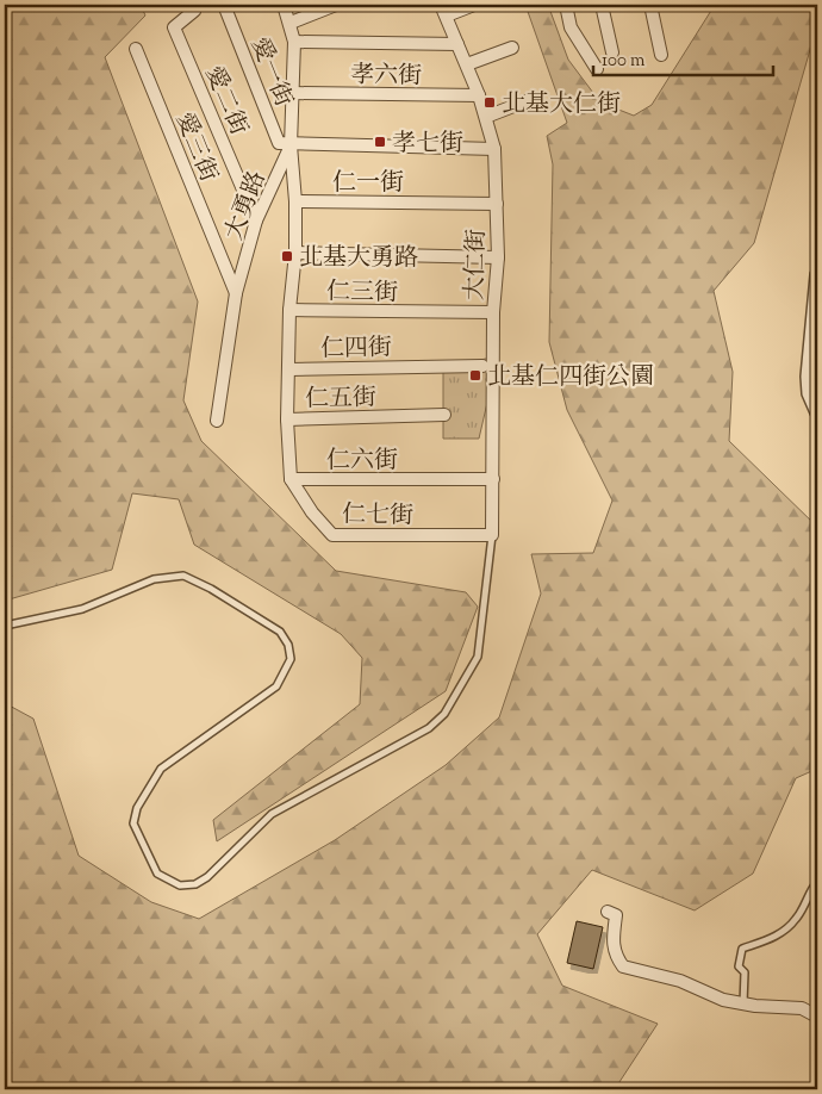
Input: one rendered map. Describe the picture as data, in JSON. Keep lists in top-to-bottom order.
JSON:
{
  "streets": {
    "street": [
      "愛一街",
      "孝六街",
      "愛二街",
      "愛三街",
      "仁一街",
      "大勇路",
      "大仁街",
      "仁三街",
      "仁四街",
      "仁五街",
      "仁六街",
      "仁七街"
    ]
  },
  "crossings": [
    ["愛一街", "大勇路"],
    ["孝六街", "大勇路"],
    ["孝六街", "大仁街"],
    ["愛二街", "大勇路"],
    ["愛三街", "大勇路"],
    ["仁一街", "大仁街"],
    ["仁一街", "仁三街"],
    ["大仁街", "仁三街"],
    ["大仁街", "仁六街"],
    ["大仁街", "仁七街"],
    ["仁三街", "仁四街"],
    ["仁四街", "仁五街"],
    ["仁五街", "仁六街"],
    ["仁六街", "仁七街"]
  ],
  "places": {
    "transit": [
      "北基大仁街",
      "孝七街",
      "北基大勇路",
      "北基仁四街公園"
    ]
  },
  "scale_bar": "100 m"
}
